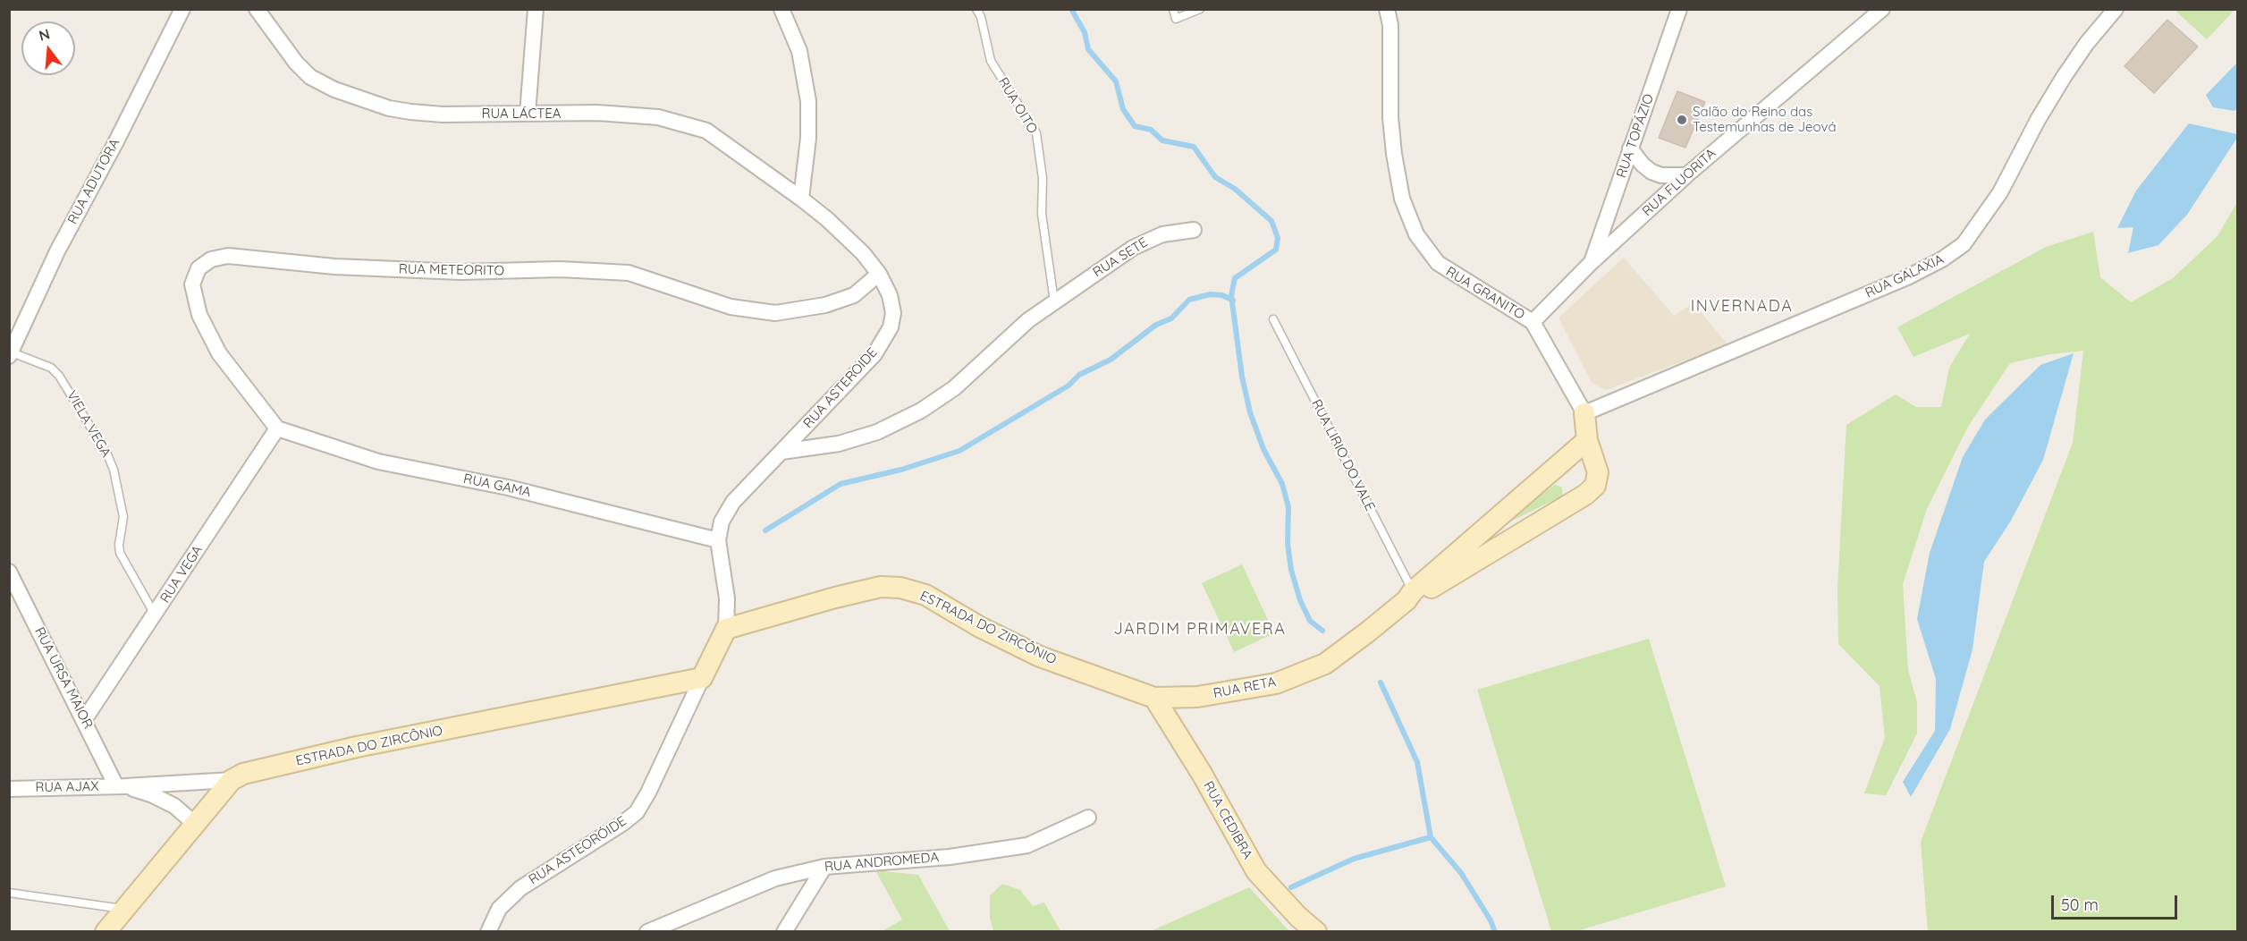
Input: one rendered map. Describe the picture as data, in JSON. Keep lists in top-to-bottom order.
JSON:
{
  "streets": {
    "street": [
      "RUA LÁCTEA",
      "RUA TOPÁZIO",
      "RUA ADUTORA",
      "RUA FLUORITA",
      "RUA SETE",
      "RUA METEORITO",
      "RUA GALAXIA",
      "RUA GRANITO",
      "RUA ASTEROIDE",
      "RUA GAMA",
      "RUA VEGA",
      "ESTRADA DO ZIRCÔNIO",
      "RUA URSA MAIOR",
      "RUA RETA",
      "RUA AJAX",
      "RUA CEDIBRA",
      "RUA ASTEORÓIDE",
      "RUA ANDROMEDA"
    ],
    "lane": ["RUA OITO", "VIELA VEGA", "RUA LIRIO DO VALE"]
  },
  "crossings": [
    ["RUA OITO", "RUA SETE"],
    ["RUA LÁCTEA", "RUA ASTEROIDE"],
    ["RUA TOPÁZIO", "RUA FLUORITA"],
    ["RUA ADUTORA", "VIELA VEGA"],
    ["RUA FLUORITA", "RUA GRANITO"],
    ["RUA SETE", "RUA ASTEROIDE"],
    ["RUA METEORITO", "RUA ASTEROIDE"],
    ["RUA METEORITO", "RUA GAMA"],
    ["RUA METEORITO", "RUA VEGA"],
    ["RUA GALAXIA", "RUA GRANITO"],
    ["RUA GALAXIA", "RUA RETA"],
    ["RUA GRANITO", "RUA RETA"],
    ["RUA ASTEROIDE", "RUA GAMA"],
    ["RUA ASTEROIDE", "ESTRADA DO ZIRCÔNIO"],
    ["RUA ASTEROIDE", "RUA ASTEORÓIDE"],
    ["VIELA VEGA", "RUA VEGA"],
    ["RUA LIRIO DO VALE", "RUA RETA"],
    ["RUA GAMA", "RUA VEGA"],
    ["RUA VEGA", "RUA URSA MAIOR"],
    ["ESTRADA DO ZIRCÔNIO", "RUA RETA"],
    ["ESTRADA DO ZIRCÔNIO", "RUA AJAX"],
    ["ESTRADA DO ZIRCÔNIO", "RUA CEDIBRA"],
    ["ESTRADA DO ZIRCÔNIO", "RUA ASTEORÓIDE"],
    ["RUA URSA MAIOR", "RUA AJAX"],
    ["RUA RETA", "RUA CEDIBRA"]
  ],
  "districts": ["INVERNADA", "JARDIM PRIMAVERA"],
  "places": ["Salão do Reino das Testemunhas de Jeová"],
  "scale_bar": "50 m",
  "north": "top"
}
